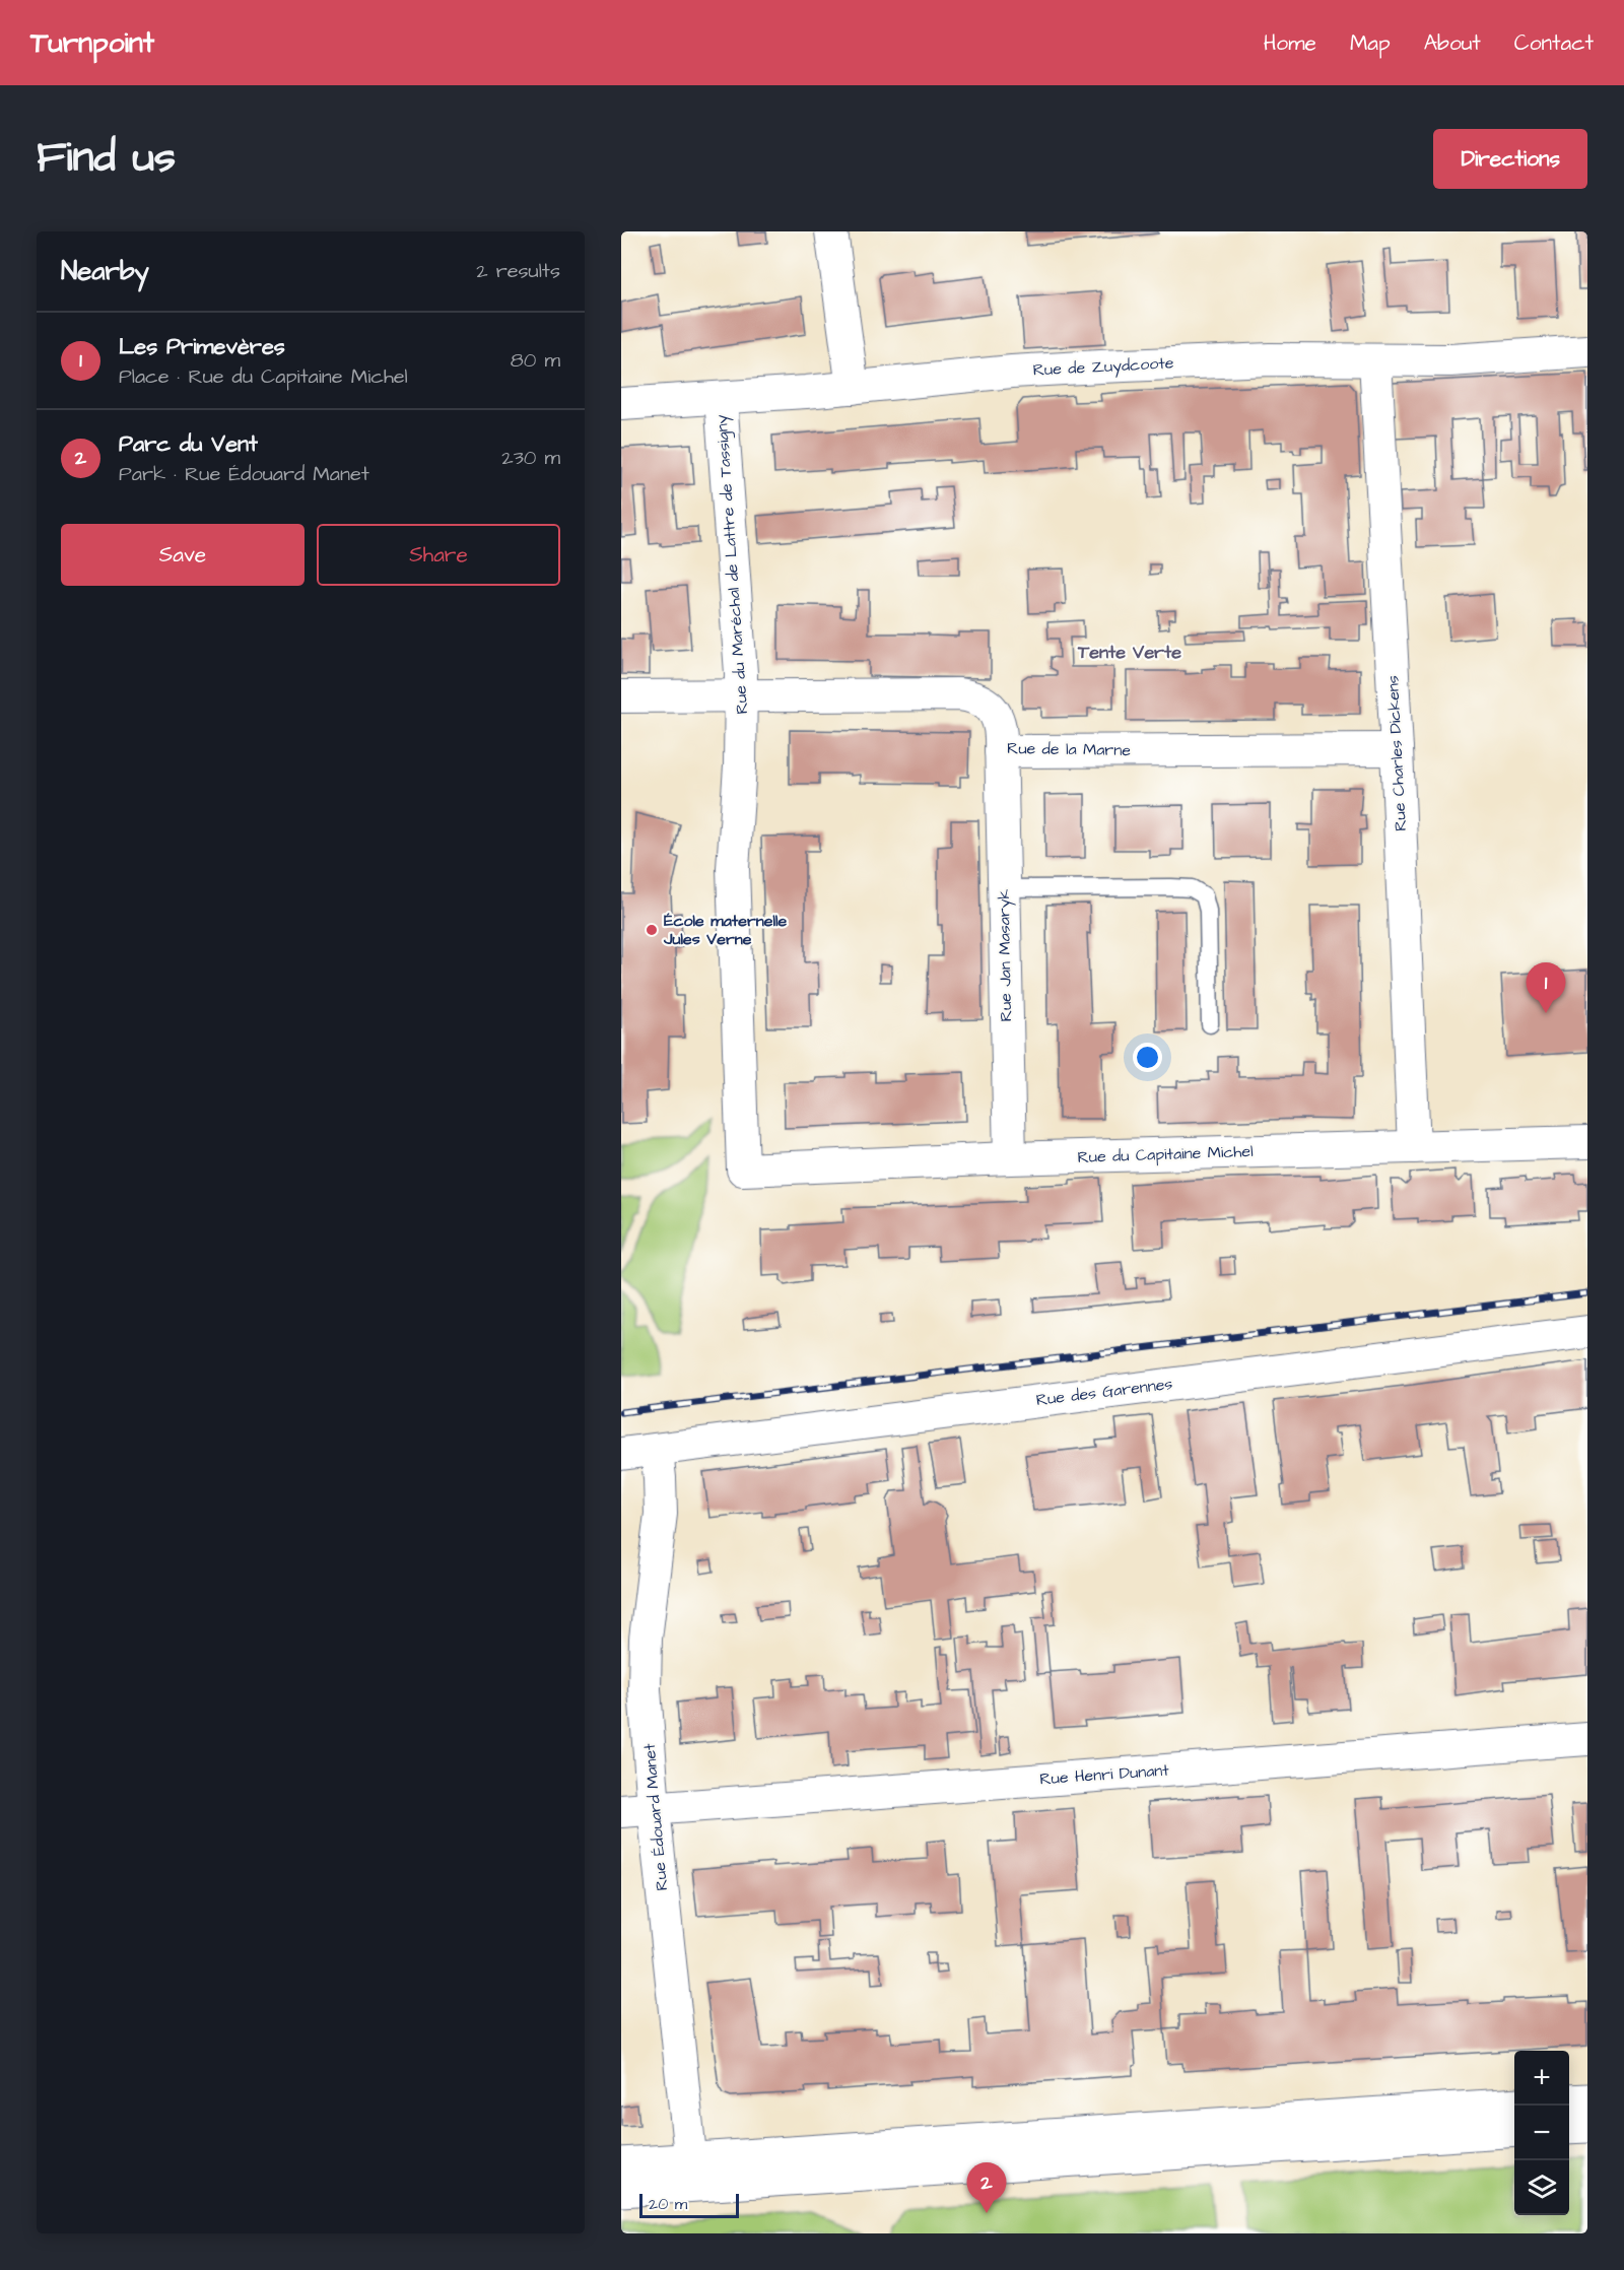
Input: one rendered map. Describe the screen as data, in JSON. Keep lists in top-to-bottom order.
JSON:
{
  "streets": {
    "street": [
      "Rue de Zuydcoote",
      "Rue du Maréchal de Lattre de Tassigny",
      "Rue de la Marne",
      "Rue Charles Dickens",
      "Rue Jan Masaryk",
      "Rue du Capitaine Michel",
      "Rue des Garennes",
      "Rue Henri Dunant",
      "Rue Édouard Manet"
    ]
  },
  "crossings": [
    ["Rue de Zuydcoote", "Rue du Maréchal de Lattre de Tassigny"],
    ["Rue de Zuydcoote", "Rue Charles Dickens"],
    ["Rue du Maréchal de Lattre de Tassigny", "Rue de la Marne"],
    ["Rue du Maréchal de Lattre de Tassigny", "Rue du Capitaine Michel"],
    ["Rue de la Marne", "Rue Charles Dickens"],
    ["Rue de la Marne", "Rue Jan Masaryk"],
    ["Rue Charles Dickens", "Rue du Capitaine Michel"],
    ["Rue Jan Masaryk", "Rue du Capitaine Michel"],
    ["Rue des Garennes", "Rue Édouard Manet"],
    ["Rue Henri Dunant", "Rue Édouard Manet"]
  ],
  "districts": ["Tente Verte"],
  "places": ["École maternelle Jules Verne"],
  "scale_bar": "20 m",
  "page": {
    "header": "Turnpoint",
    "nav": [
      "Home",
      "Map",
      "About",
      "Contact"
    ],
    "title": "Find us",
    "buttons": [
      "Directions",
      ["Save", "Share"]
    ],
    "heading": ["Nearby", "2 results"],
    "list": [
      {
        "mark": "1",
        "name": "Les Primevères",
        "note": "Place · Rue du Capitaine Michel",
        "value": "80 m"
      },
      {
        "mark": "2",
        "name": "Parc du Vent",
        "note": "Park · Rue Édouard Manet",
        "value": "230 m"
      }
    ],
    "pins": ["1", "2"],
    "map_buttons": ["+", "−"],
    "scale": "20 m"
  }
}
